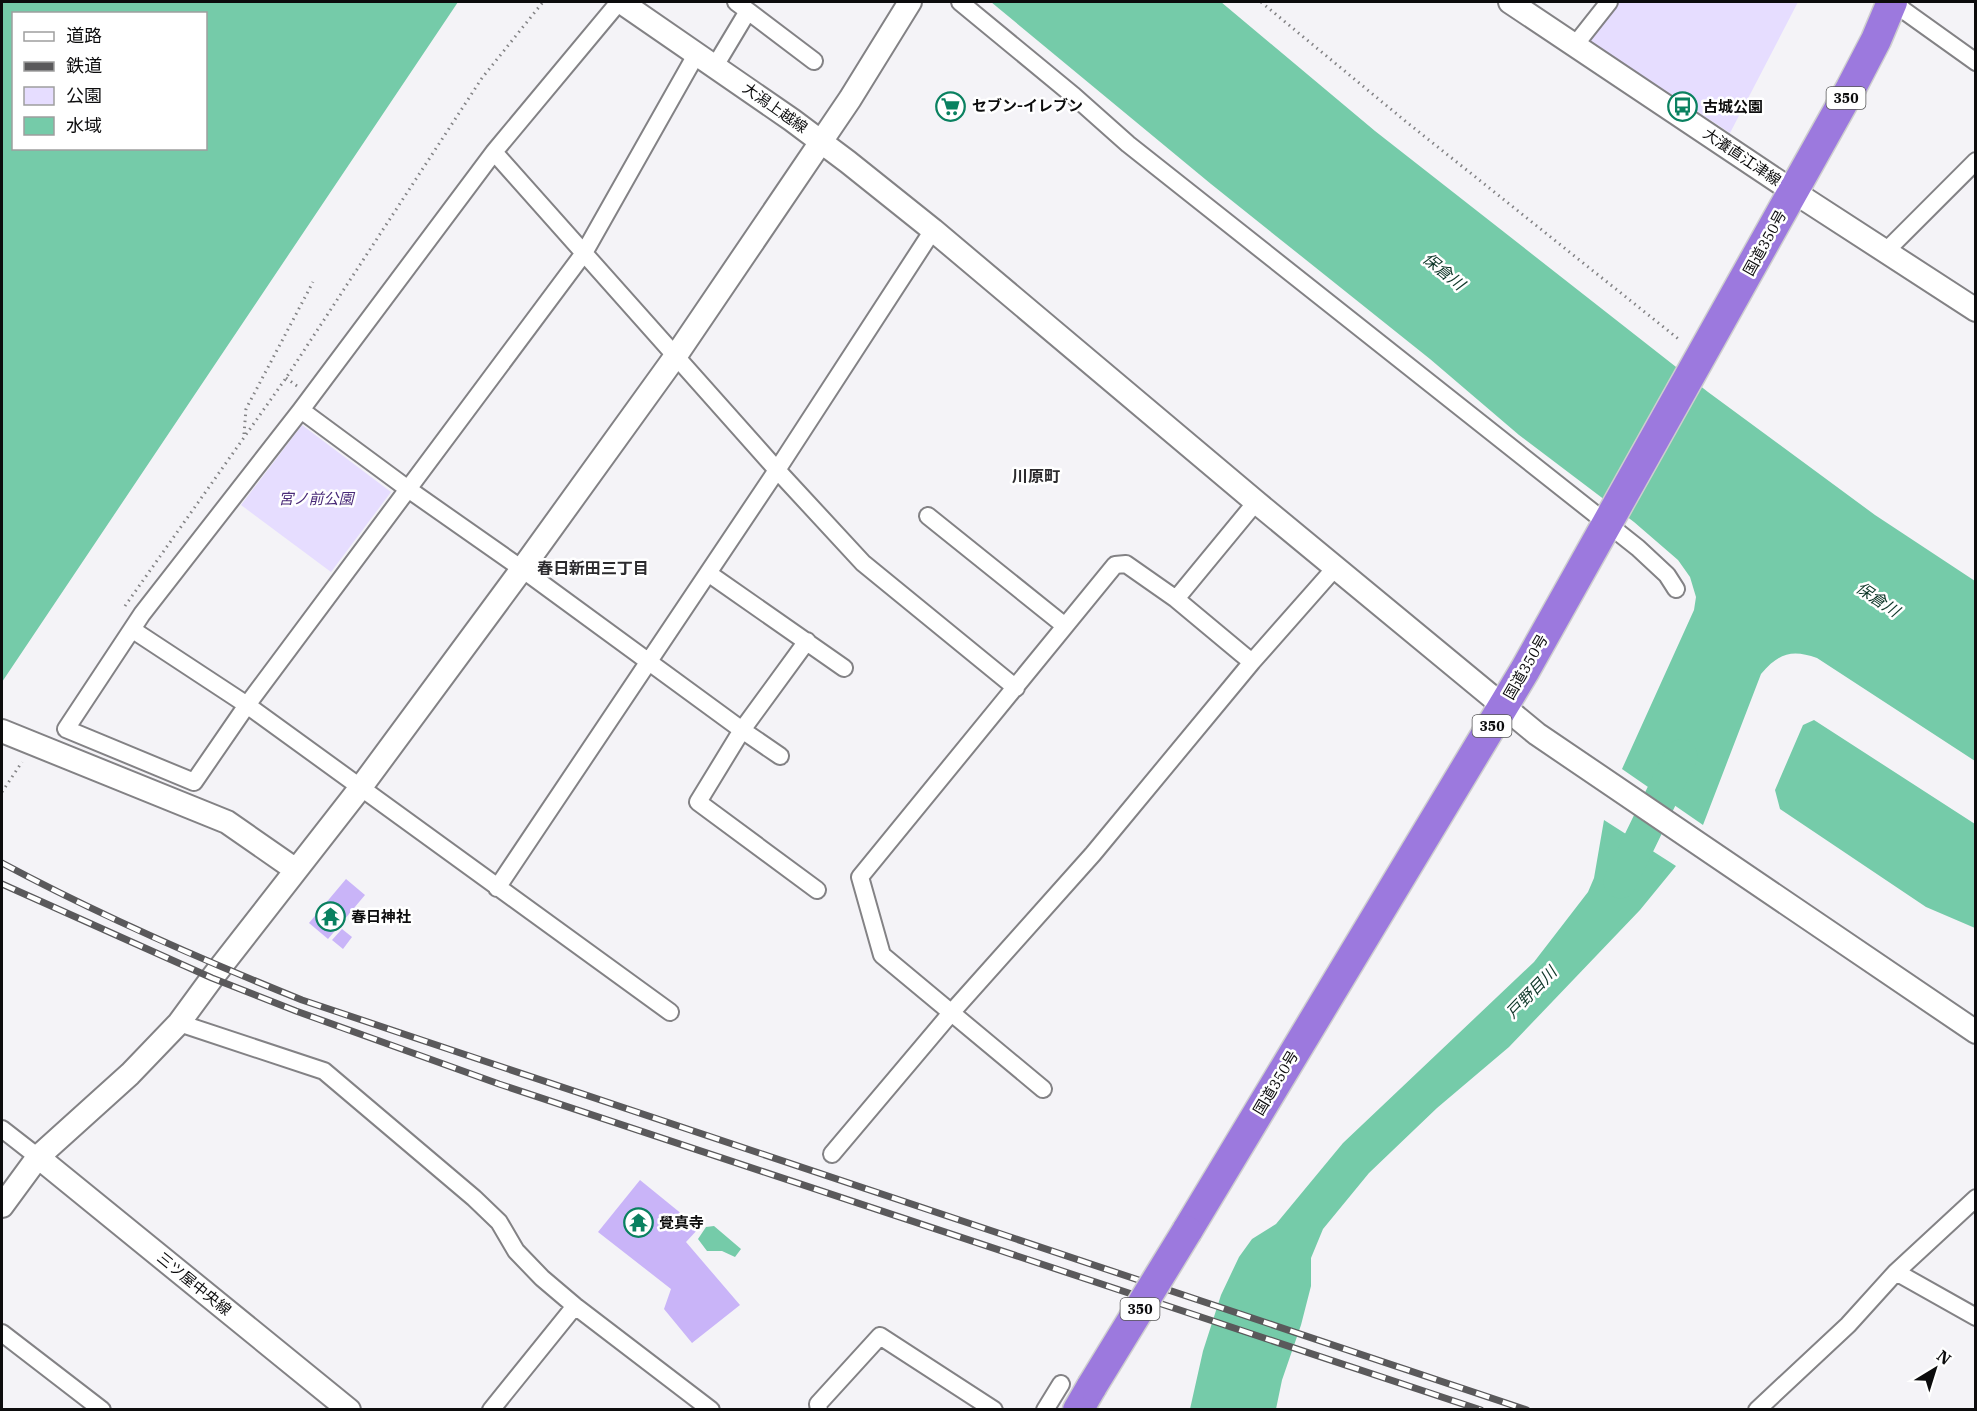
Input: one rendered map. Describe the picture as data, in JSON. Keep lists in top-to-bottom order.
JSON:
{
  "streets": {
    "highway": ["350", "国道350号"],
    "street": ["大潟上越線", "大瀁直江津線", "三ツ屋中央線"]
  },
  "crossings": [
    ["大瀁直江津線", "国道350号"]
  ],
  "districts": ["川原町", "春日新田三丁目"],
  "water": ["保倉川", "戸野目川"],
  "parks": ["宮ノ前公園"],
  "places": {
    "supermarket": ["セブン-イレブン"],
    "bus stop": ["古城公園"],
    "temple": ["春日神社", "覺真寺"]
  },
  "legend": [
    "道路",
    "鉄道",
    "公園",
    "水域"
  ],
  "north": "top right"
}
